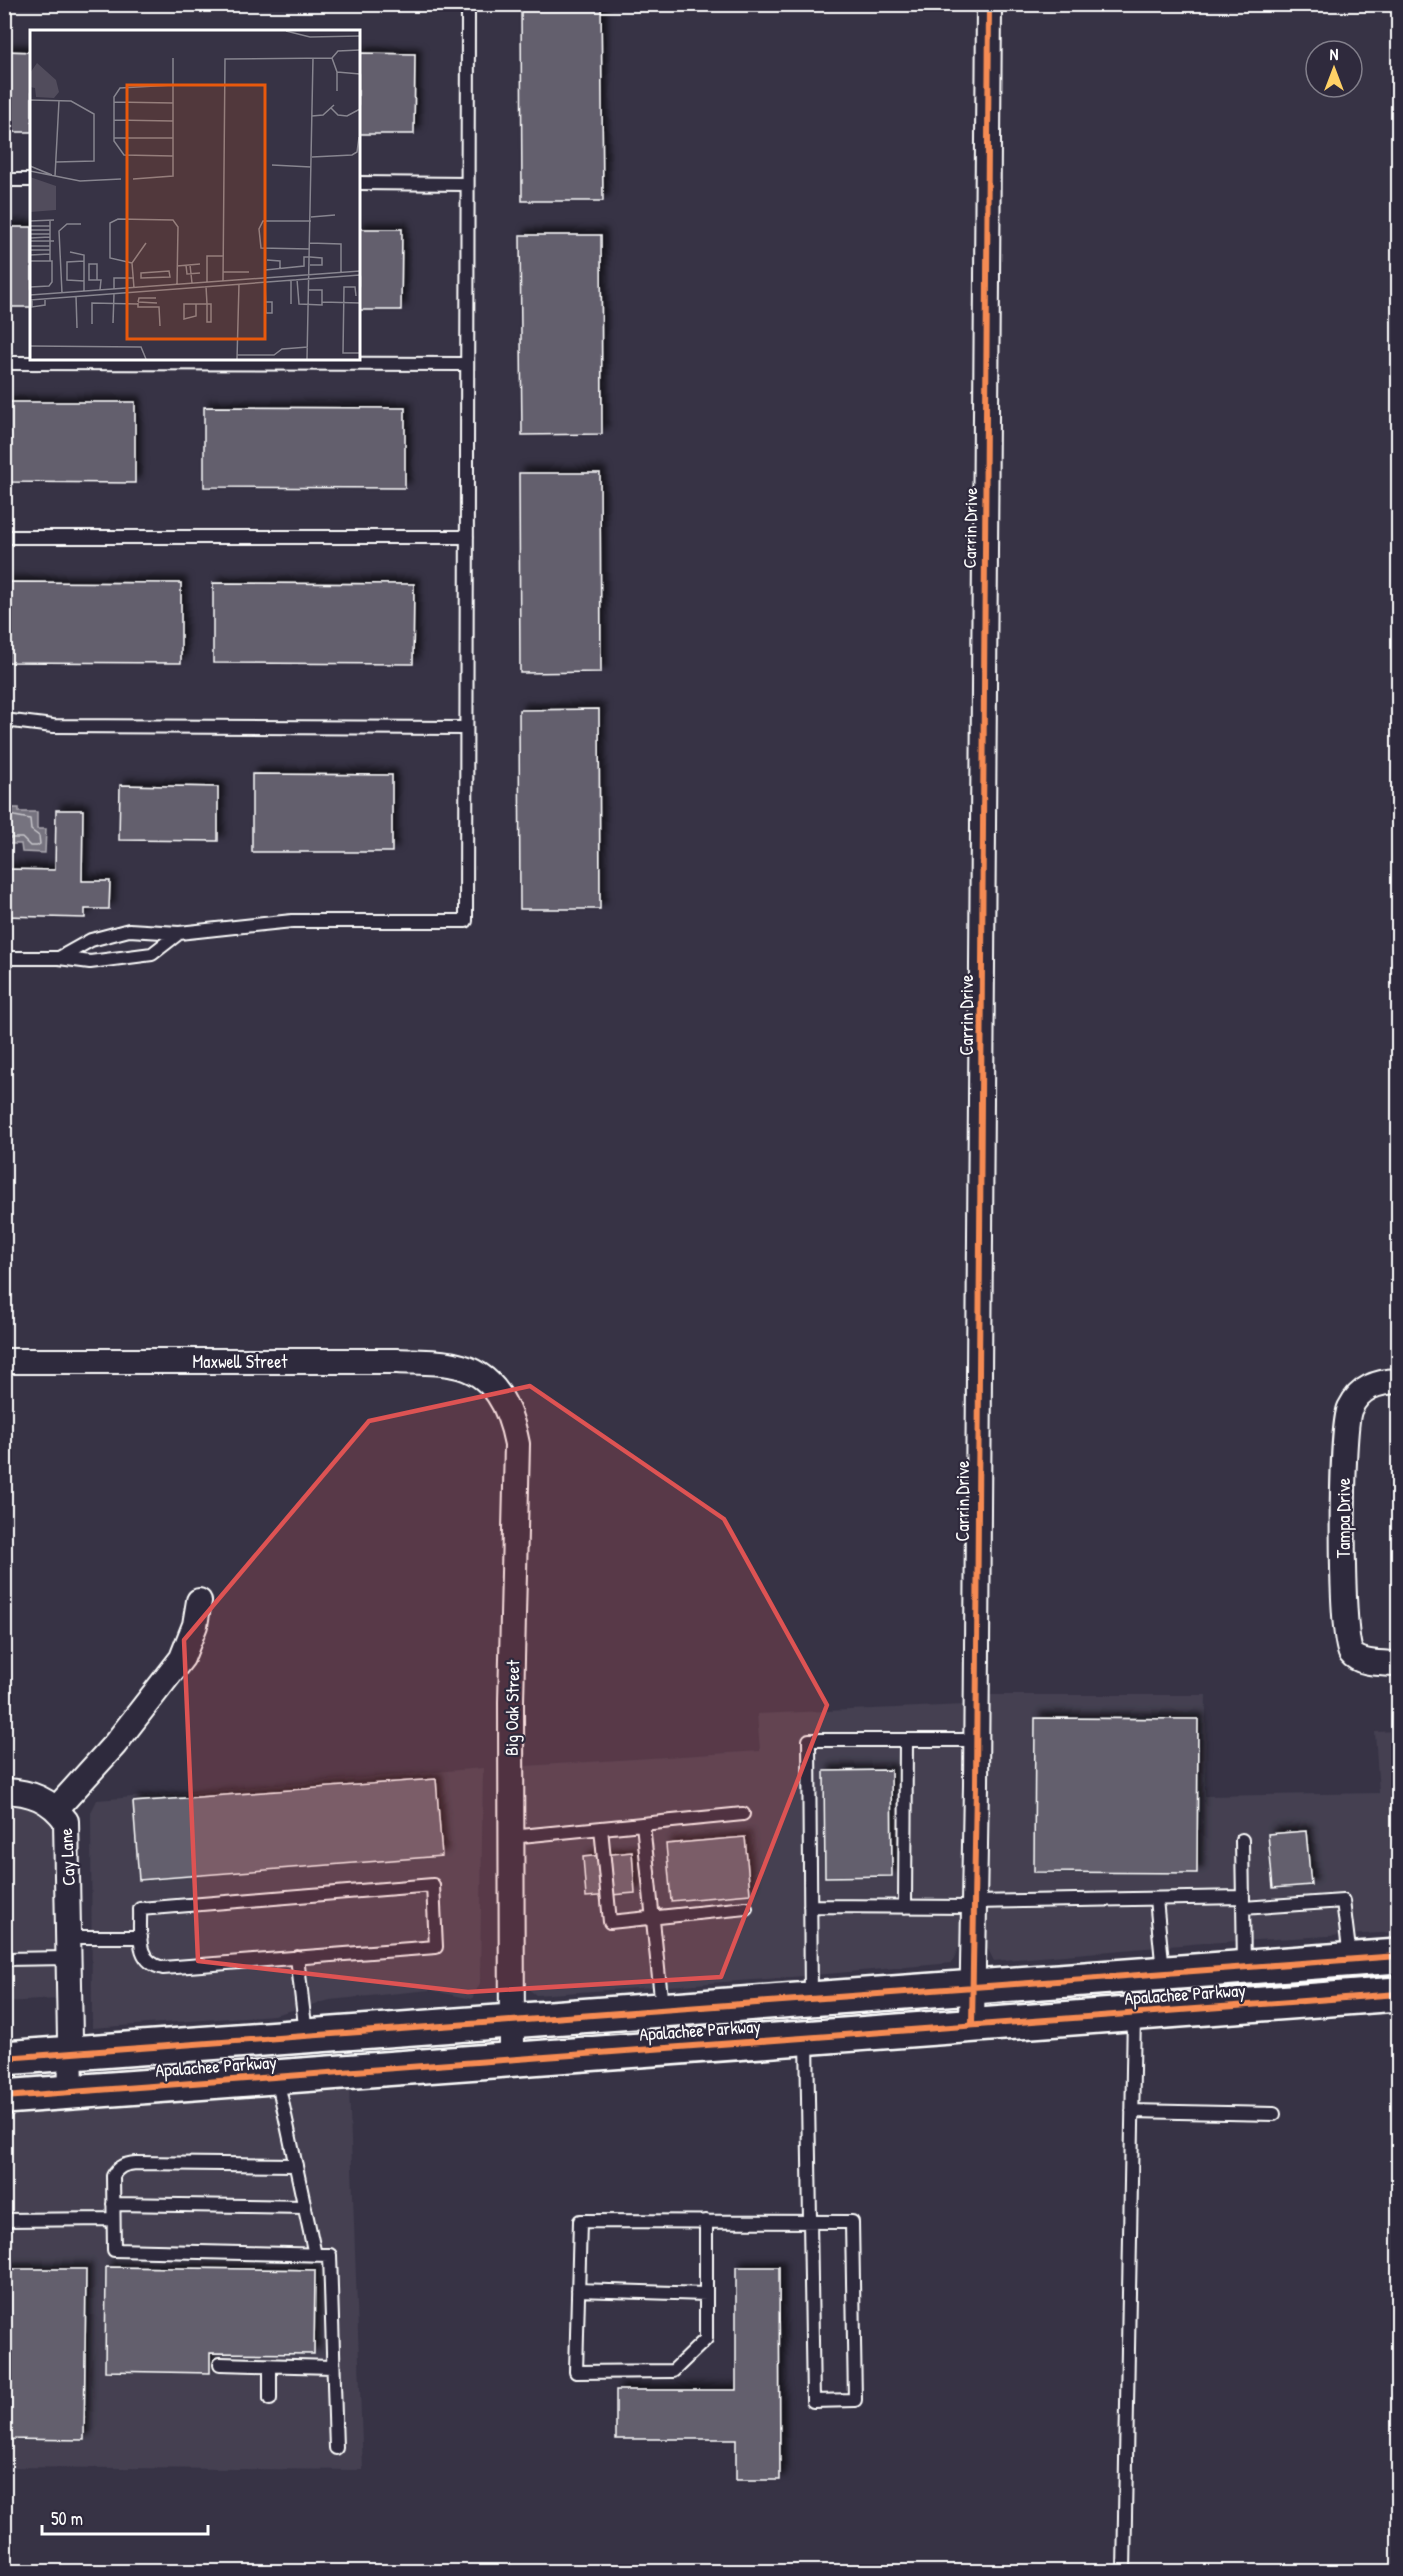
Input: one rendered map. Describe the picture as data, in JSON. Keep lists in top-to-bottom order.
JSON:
{
  "streets": {
    "main road": ["Apalachee Parkway"],
    "street": [
      "Carrin Drive",
      "Maxwell Street",
      "Tampa Drive",
      "Big Oak Street",
      "Cay Lane"
    ]
  },
  "crossings": [
    ["Carrin Drive", "Apalachee Parkway"],
    ["Maxwell Street", "Big Oak Street"],
    ["Big Oak Street", "Apalachee Parkway"],
    ["Cay Lane", "Apalachee Parkway"]
  ],
  "scale_bar": "50 m",
  "north": "top"
}
